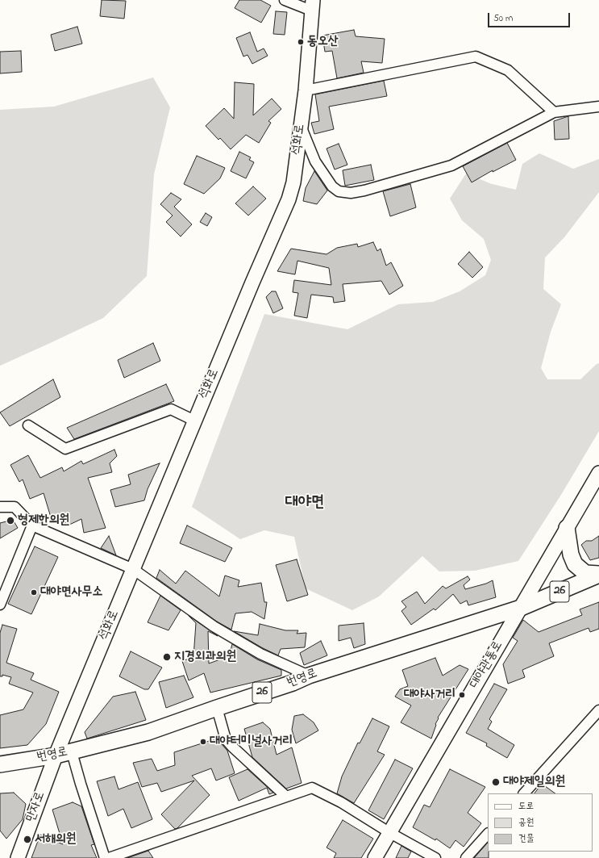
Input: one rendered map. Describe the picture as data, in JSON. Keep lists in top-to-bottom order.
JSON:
{
  "streets": {
    "main road": ["26", "번영로"],
    "street": ["석화로", "대야관통로", "만자로"]
  },
  "crossings": [
    ["석화로", "번영로"],
    ["석화로", "만자로"],
    ["대야관통로", "번영로"],
    ["번영로", "만자로"]
  ],
  "districts": ["대야면"],
  "places": [
    "동오산",
    "형제한의원",
    "대야면사무소",
    "지경외과의원",
    "대야사거리",
    "대야터미널사거리",
    "대야제일의원",
    "서해의원"
  ],
  "legend": ["도로", "공원", "건물"],
  "scale_bar": "50 m"
}
